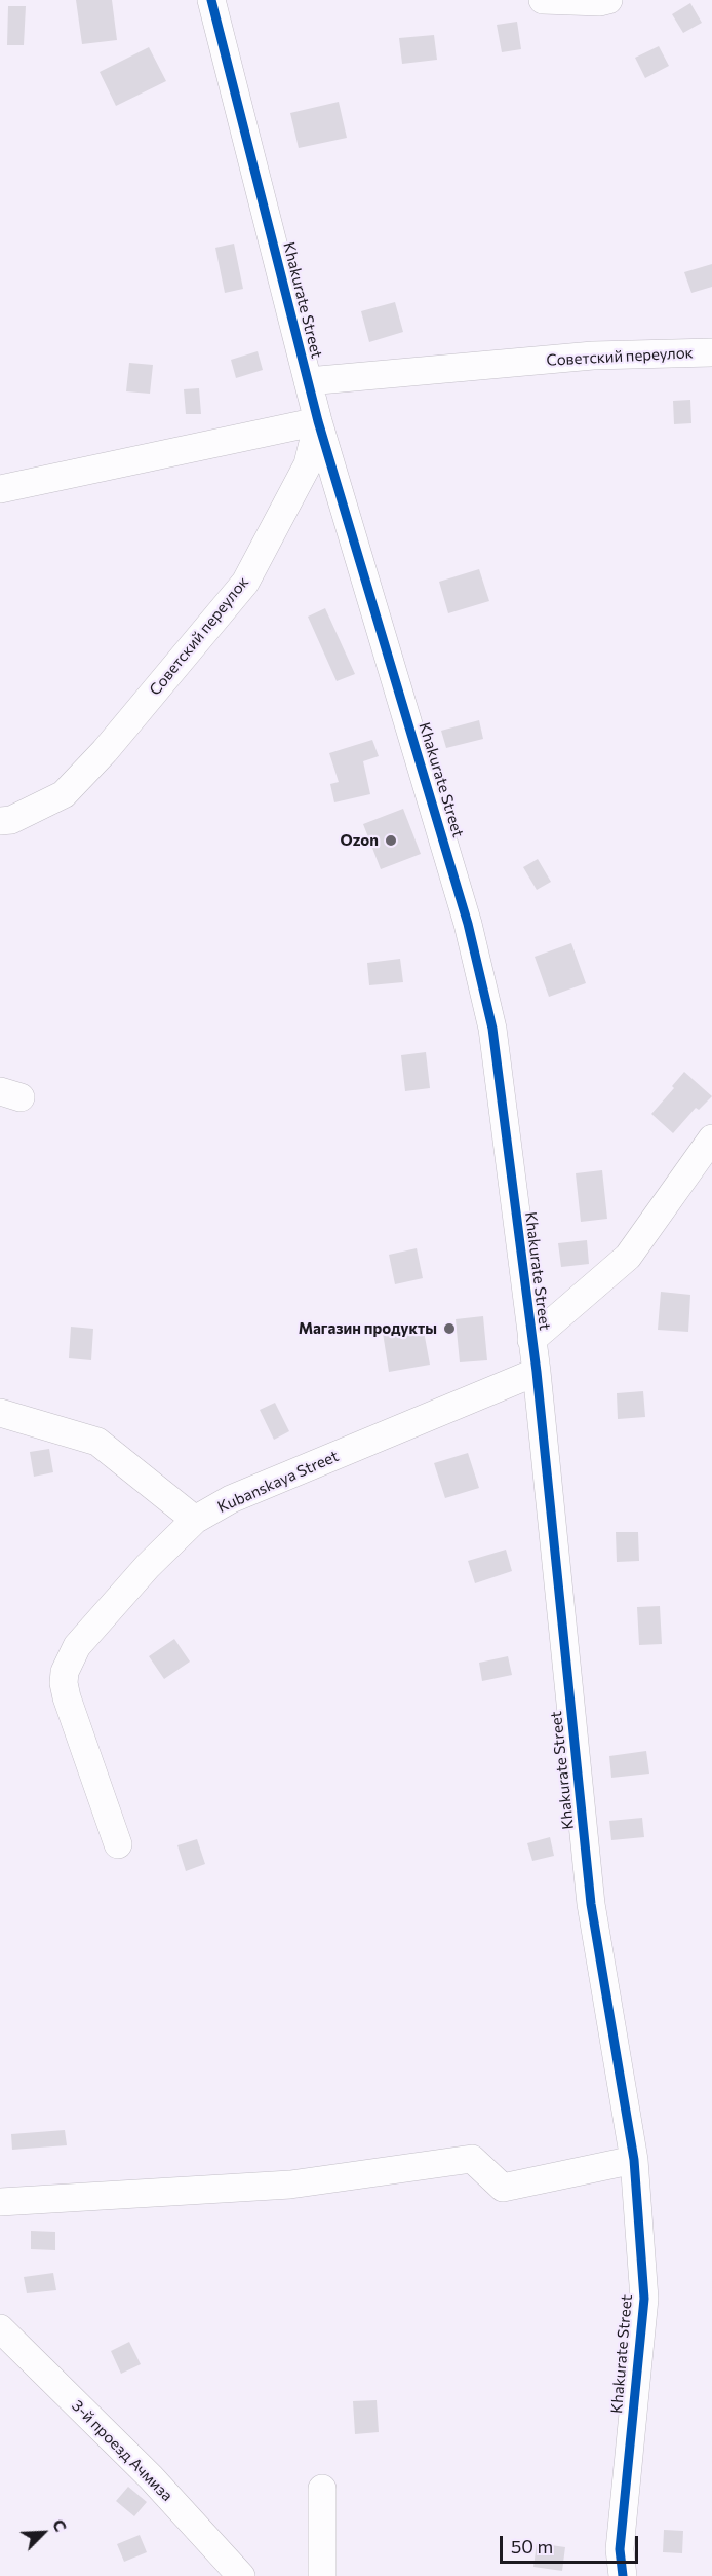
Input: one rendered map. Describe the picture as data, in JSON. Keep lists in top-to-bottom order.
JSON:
{
  "streets": {
    "street": [
      "Khakurate Street",
      "Советский переулок",
      "Kubanskaya Street",
      "3-й проезд Ачмиза"
    ]
  },
  "crossings": [
    ["Khakurate Street", "Советский переулок"],
    ["Khakurate Street", "Kubanskaya Street"]
  ],
  "places": ["Ozon", "Магазин продукты"],
  "scale_bar": "50 m",
  "north": "top right"
}
